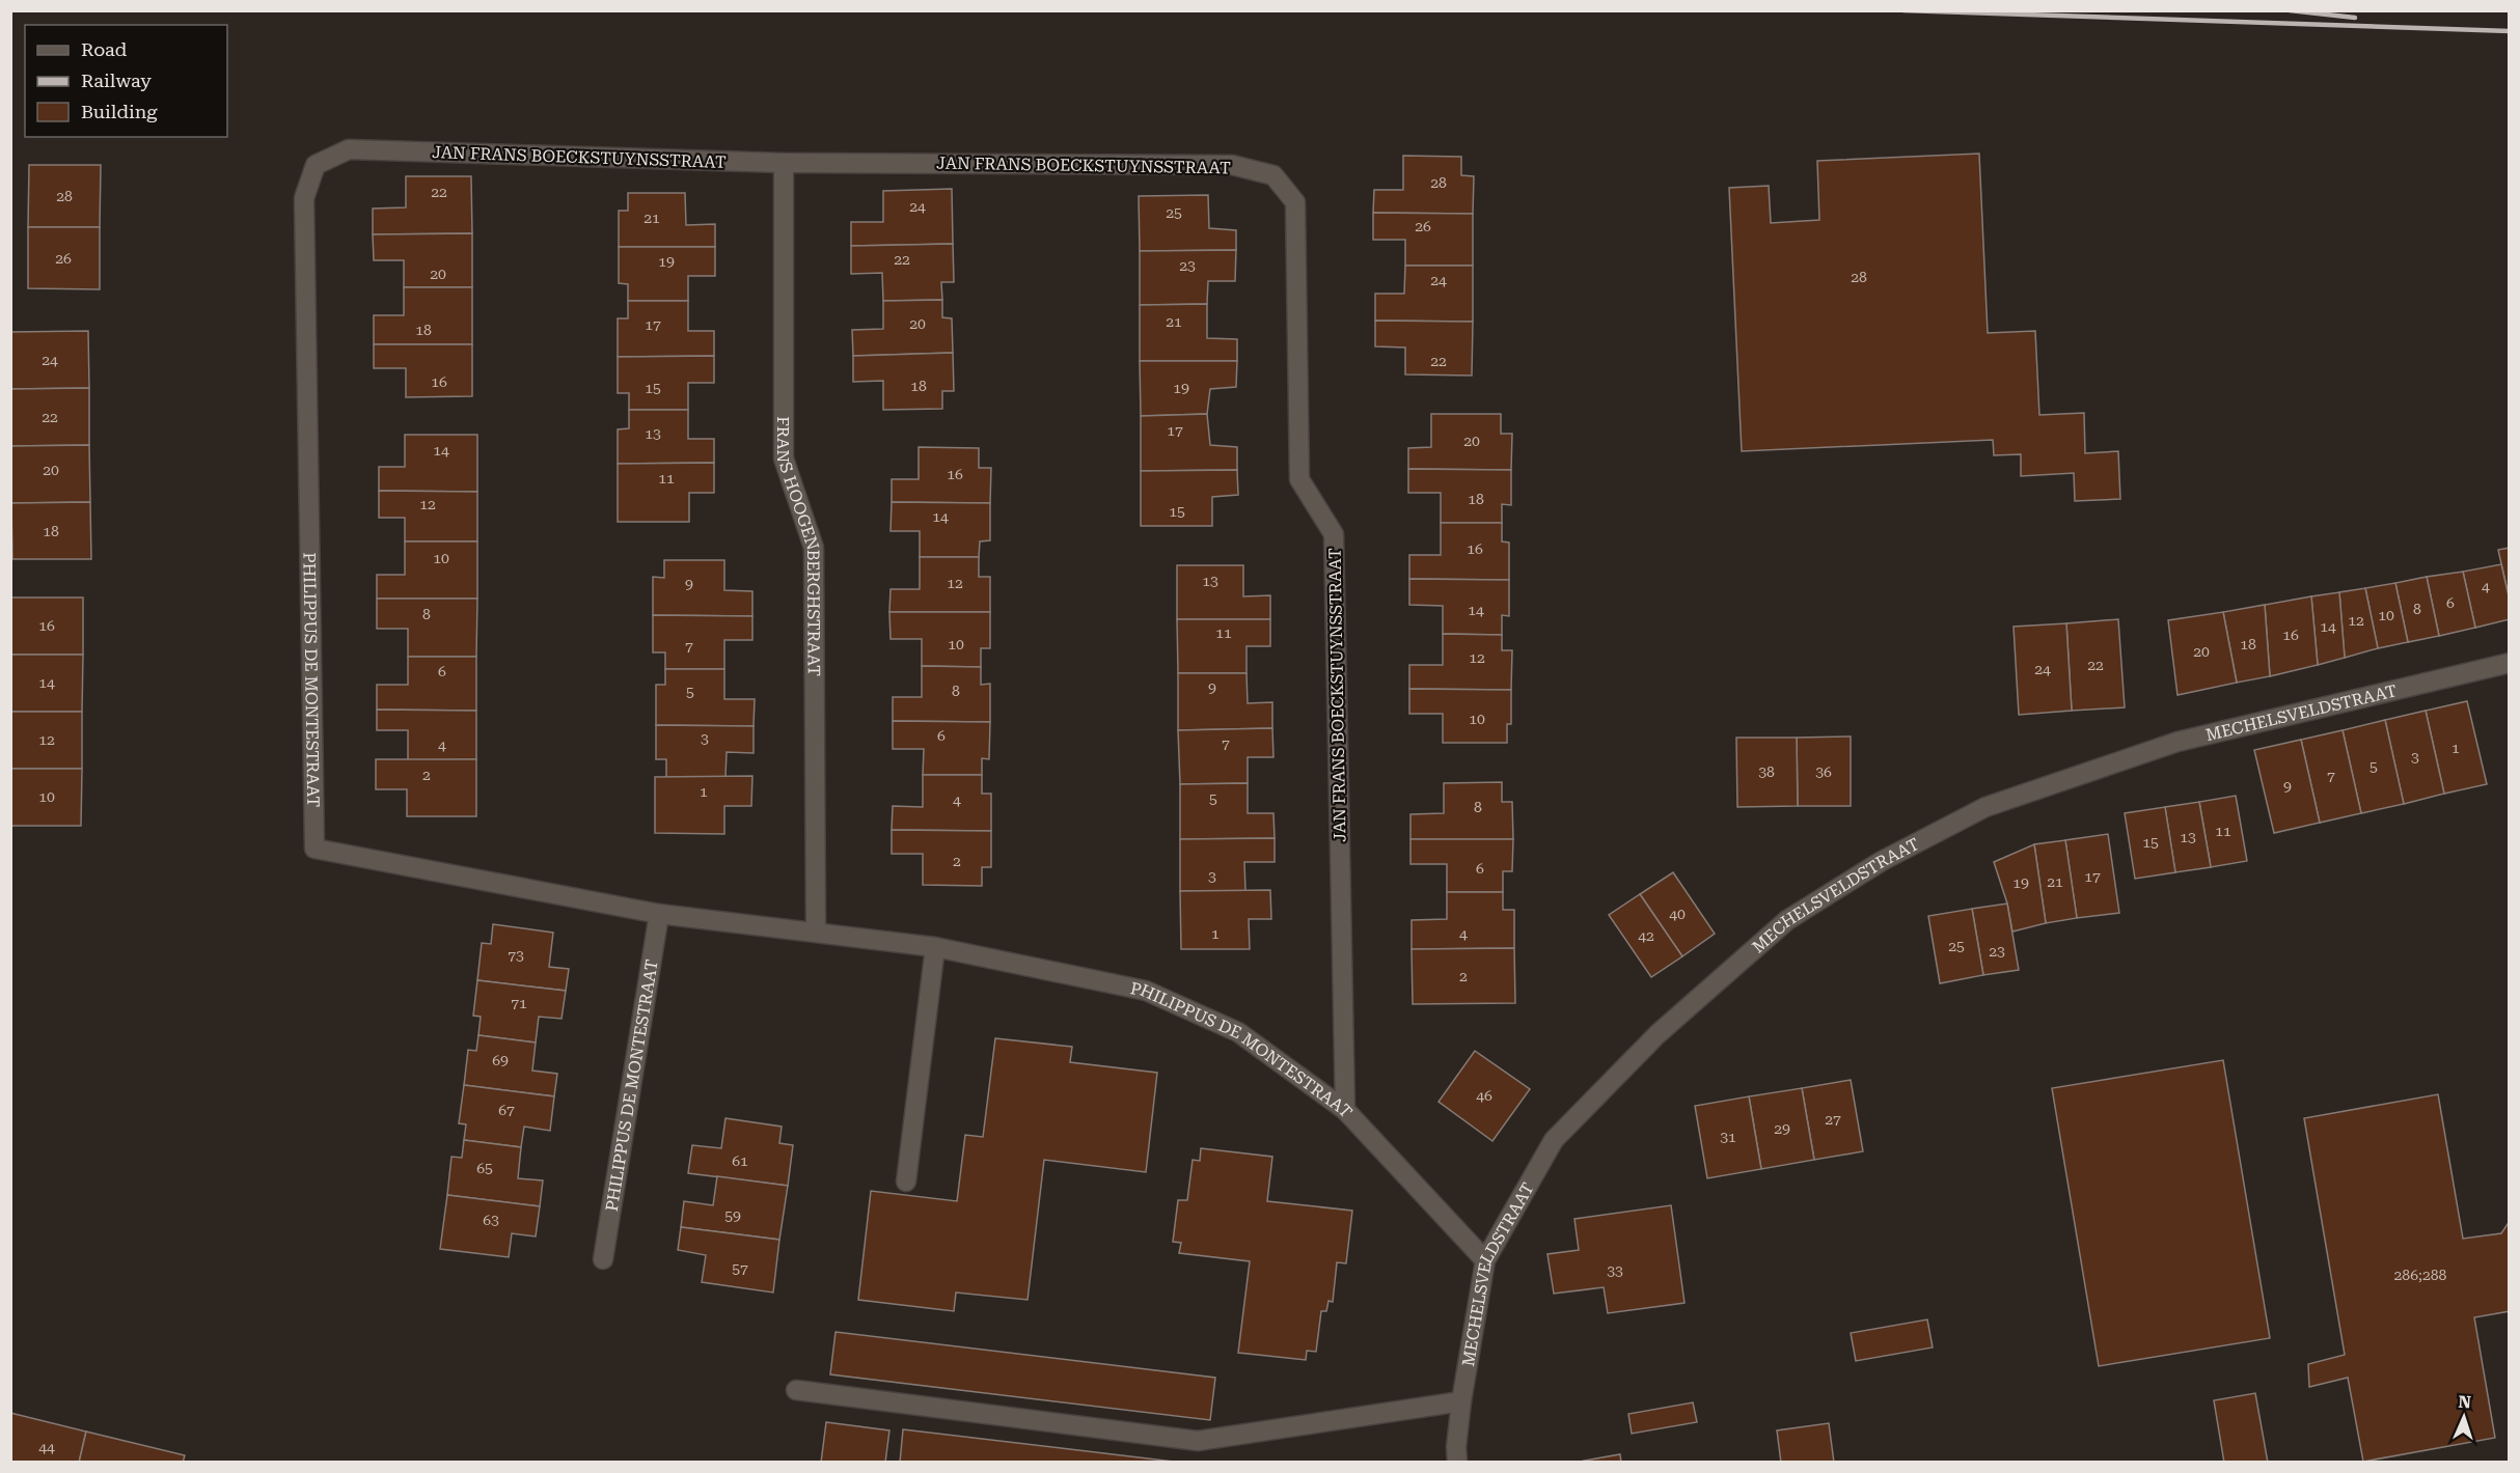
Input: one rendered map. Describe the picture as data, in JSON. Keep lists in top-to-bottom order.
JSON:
{
  "streets": {
    "street": [
      "JAN FRANS BOECKSTUYNSSTRAAT",
      "FRANS HOOGENBERGHSTRAAT",
      "PHILIPPUS DE MONTESTRAAT",
      "MECHELSVELDSTRAAT"
    ]
  },
  "crossings": [
    ["JAN FRANS BOECKSTUYNSSTRAAT", "FRANS HOOGENBERGHSTRAAT"],
    ["JAN FRANS BOECKSTUYNSSTRAAT", "PHILIPPUS DE MONTESTRAAT"],
    ["FRANS HOOGENBERGHSTRAAT", "PHILIPPUS DE MONTESTRAAT"],
    ["PHILIPPUS DE MONTESTRAAT", "MECHELSVELDSTRAAT"]
  ],
  "house_numbers": [
    "28",
    "22",
    "28",
    "24",
    "25",
    "21",
    "26",
    "26",
    "22",
    "19",
    "23",
    "20",
    "28",
    "24",
    "21",
    "20",
    "17",
    "18",
    "24",
    "22",
    "16",
    "18",
    "15",
    "19",
    "22",
    "17",
    "13",
    "20",
    "14",
    "20",
    "16",
    "11",
    "18",
    "12",
    "15",
    "14",
    "18",
    "16",
    "10",
    "13",
    "12",
    "9",
    "4",
    "6",
    "8",
    "14",
    "8",
    "10",
    "12",
    "16",
    "14",
    "11",
    "16",
    "10",
    "18",
    "7",
    "20",
    "12",
    "22",
    "24",
    "6",
    "14",
    "9",
    "8",
    "5",
    "10",
    "6",
    "3",
    "12",
    "7",
    "4",
    "1",
    "3",
    "5",
    "38",
    "36",
    "2",
    "7",
    "9",
    "1",
    "10",
    "5",
    "4",
    "8",
    "11",
    "13",
    "15",
    "2",
    "6",
    "3",
    "17",
    "21",
    "19",
    "40",
    "1",
    "4",
    "42",
    "25",
    "23",
    "73",
    "2",
    "71",
    "69",
    "46",
    "67",
    "27",
    "29",
    "31",
    "61",
    "65",
    "59",
    "63",
    "57",
    "33",
    "286;288",
    "44"
  ],
  "legend": ["Road", "Railway", "Building"],
  "north": "top"
}
